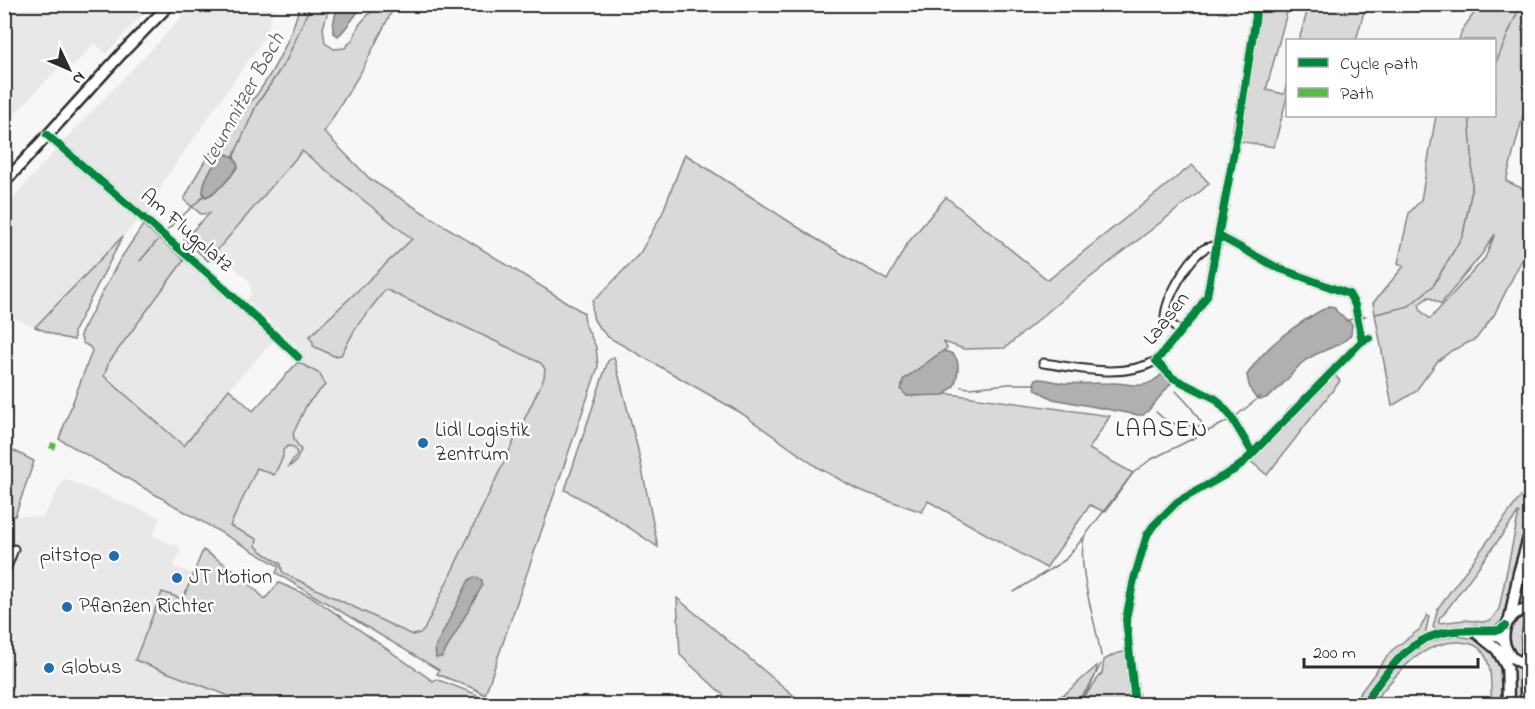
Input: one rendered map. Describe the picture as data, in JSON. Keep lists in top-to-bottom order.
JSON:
{
  "streets": {
    "street": ["Am Flugplatz", "Laasen"]
  },
  "districts": ["LAASEN"],
  "water": ["Leumnitzer Bach"],
  "places": [
    "Lidl Logistik Zentrum",
    "pitstop",
    "JT Motion",
    "Pflanzen Richter",
    "Globus"
  ],
  "legend": ["Cycle path", "Path"],
  "scale_bar": "200 m",
  "north": "bottom right"
}
